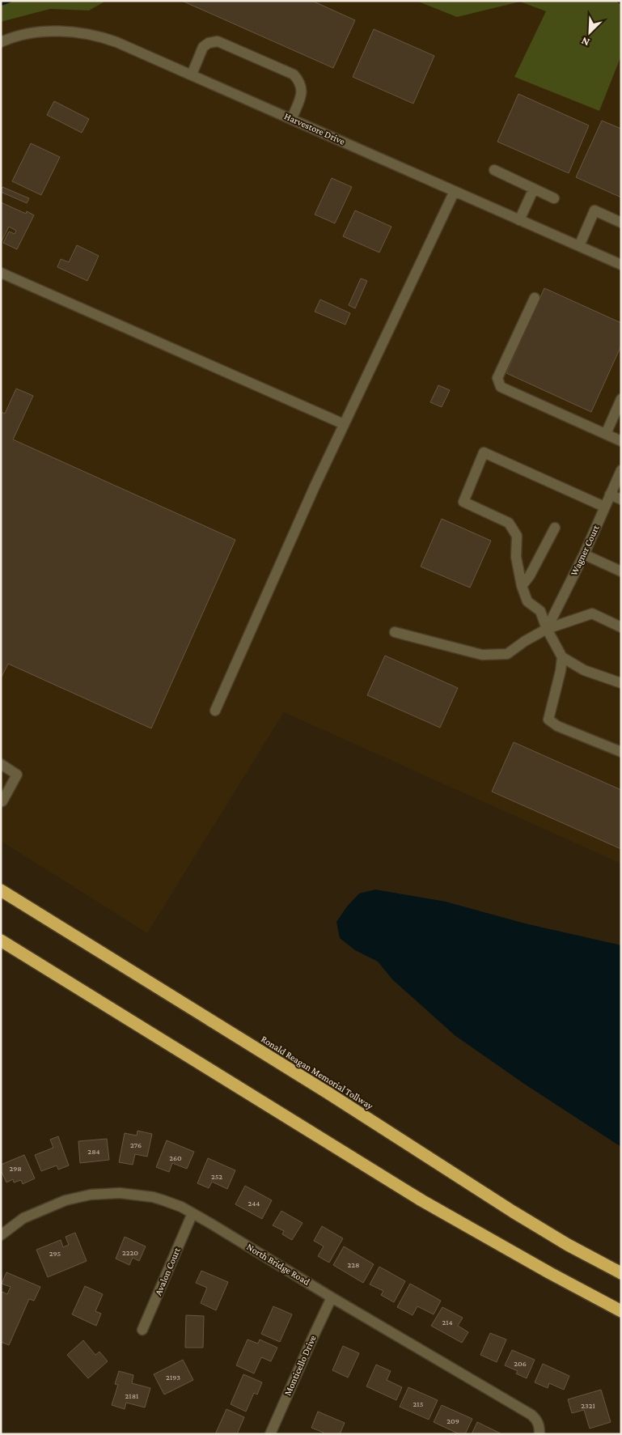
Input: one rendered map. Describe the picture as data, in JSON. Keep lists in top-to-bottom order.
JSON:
{
  "streets": {
    "highway": ["Ronald Reagan Memorial Tollway"],
    "street": [
      "Harvestore Drive",
      "Wagner Court",
      "North Bridge Road",
      "Avalon Court",
      "Monticello Drive"
    ]
  },
  "crossings": [
    ["North Bridge Road", "Avalon Court"],
    ["North Bridge Road", "Monticello Drive"]
  ],
  "house_numbers": [
    "276",
    "284",
    "260",
    "298",
    "252",
    "244",
    "2220",
    "295",
    "228",
    "214",
    "206",
    "2193",
    "2181",
    "215",
    "2321",
    "209"
  ],
  "north": "bottom left"
}
